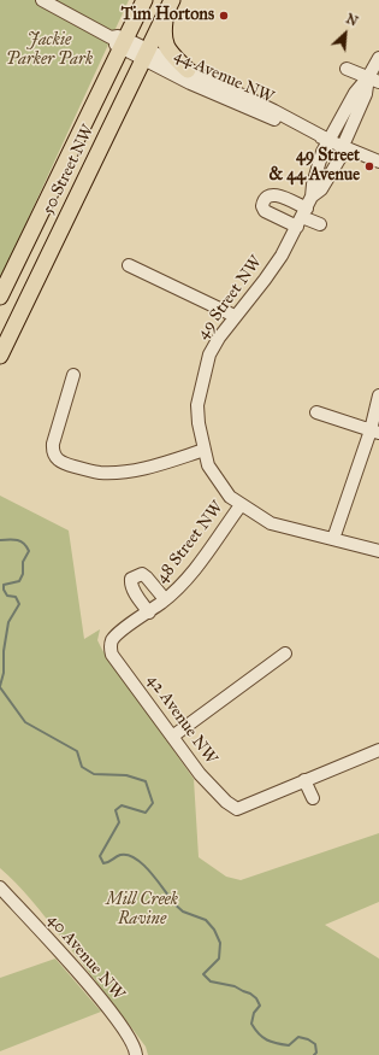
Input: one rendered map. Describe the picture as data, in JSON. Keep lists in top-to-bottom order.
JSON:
{
  "streets": {
    "main road": ["50 Street NW"],
    "street": [
      "44 Avenue NW",
      "49 Street NW",
      "48 Street NW",
      "42 Avenue NW",
      "40 Avenue NW"
    ]
  },
  "crossings": [
    ["44 Avenue NW", "50 Street NW"],
    ["44 Avenue NW", "49 Street NW"],
    ["49 Street NW", "48 Street NW"],
    ["48 Street NW", "42 Avenue NW"]
  ],
  "parks": ["Jackie Parker Park", "Mill Creek Ravine"],
  "places": ["Tim Hortons", "49 Street & 44 Avenue"],
  "north": "top right"
}
